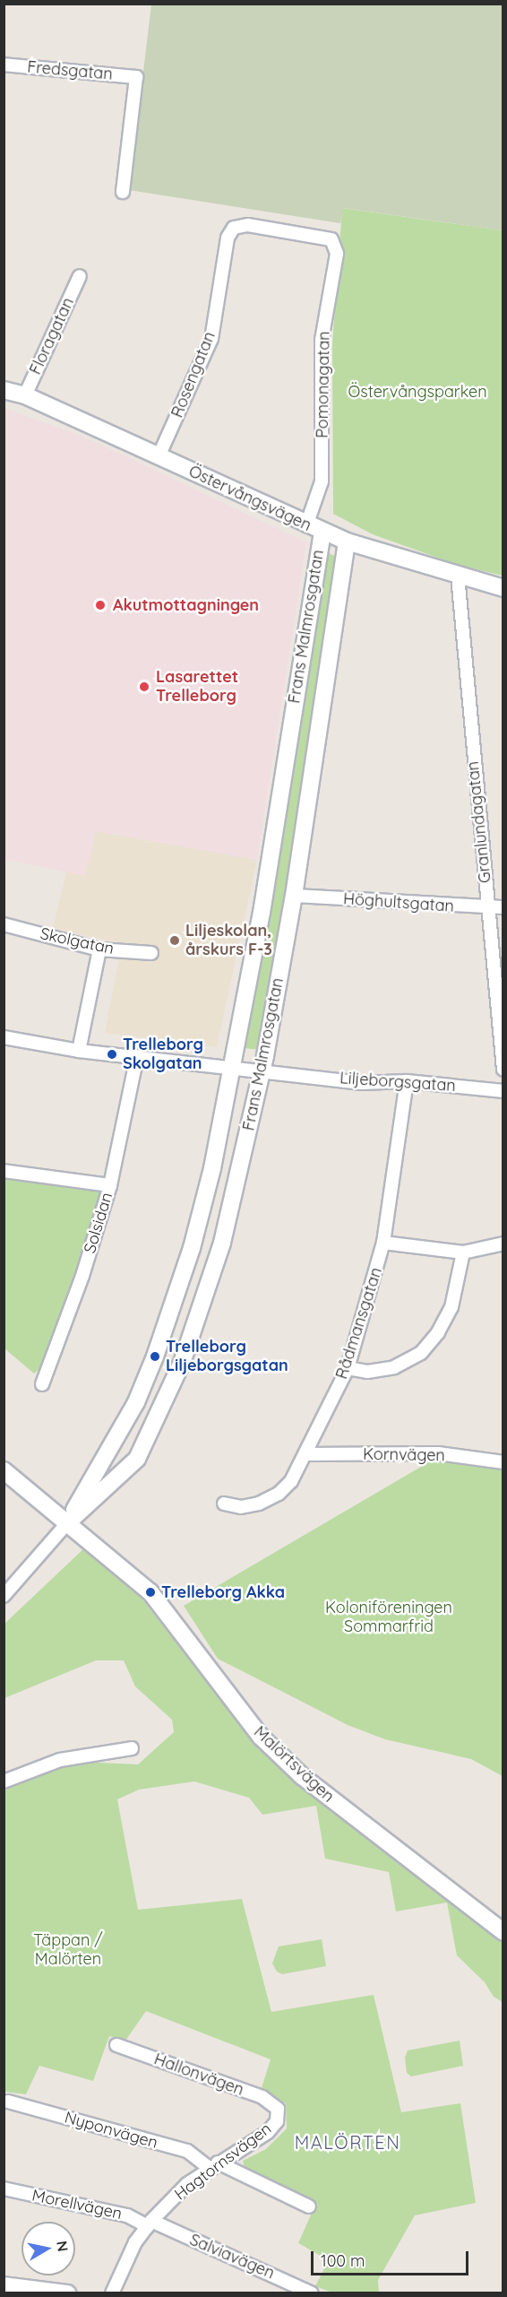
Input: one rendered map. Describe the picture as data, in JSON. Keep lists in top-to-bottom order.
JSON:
{
  "streets": {
    "street": [
      "Fredsgatan",
      "Floragatan",
      "Rosengatan",
      "Pomonagatan",
      "Östervångsvägen",
      "Frans Malmrosgatan",
      "Granlundagatan",
      "Höghultsgatan",
      "Skolgatan",
      "Liljeborgsgatan",
      "Solsidan",
      "Rådmansgatan",
      "Kornvägen",
      "Malörtsvägen",
      "Hallonvägen",
      "Nyponvägen",
      "Hagtornsvägen",
      "Morellvägen",
      "Salviavägen"
    ]
  },
  "crossings": [
    ["Floragatan", "Östervångsvägen"],
    ["Rosengatan", "Pomonagatan"],
    ["Rosengatan", "Östervångsvägen"],
    ["Pomonagatan", "Östervångsvägen"],
    ["Östervångsvägen", "Frans Malmrosgatan"],
    ["Östervångsvägen", "Granlundagatan"],
    ["Frans Malmrosgatan", "Höghultsgatan"],
    ["Frans Malmrosgatan", "Liljeborgsgatan"],
    ["Frans Malmrosgatan", "Malörtsvägen"],
    ["Granlundagatan", "Höghultsgatan"],
    ["Liljeborgsgatan", "Solsidan"],
    ["Liljeborgsgatan", "Rådmansgatan"],
    ["Rådmansgatan", "Kornvägen"],
    ["Hallonvägen", "Hagtornsvägen"],
    ["Nyponvägen", "Hagtornsvägen"],
    ["Hagtornsvägen", "Morellvägen"],
    ["Hagtornsvägen", "Salviavägen"],
    ["Morellvägen", "Salviavägen"]
  ],
  "districts": ["MALÖRTEN"],
  "parks": ["Östervångsparken", "Koloniföreningen Sommarfrid", "Täppan / Malörten"],
  "places": [
    "Akutmottagningen",
    "Lasarettet Trelleborg",
    "Liljeskolan, årskurs F-3",
    "Trelleborg Skolgatan",
    "Trelleborg Liljeborgsgatan",
    "Trelleborg Akka"
  ],
  "scale_bar": "100 m",
  "north": "right"
}
